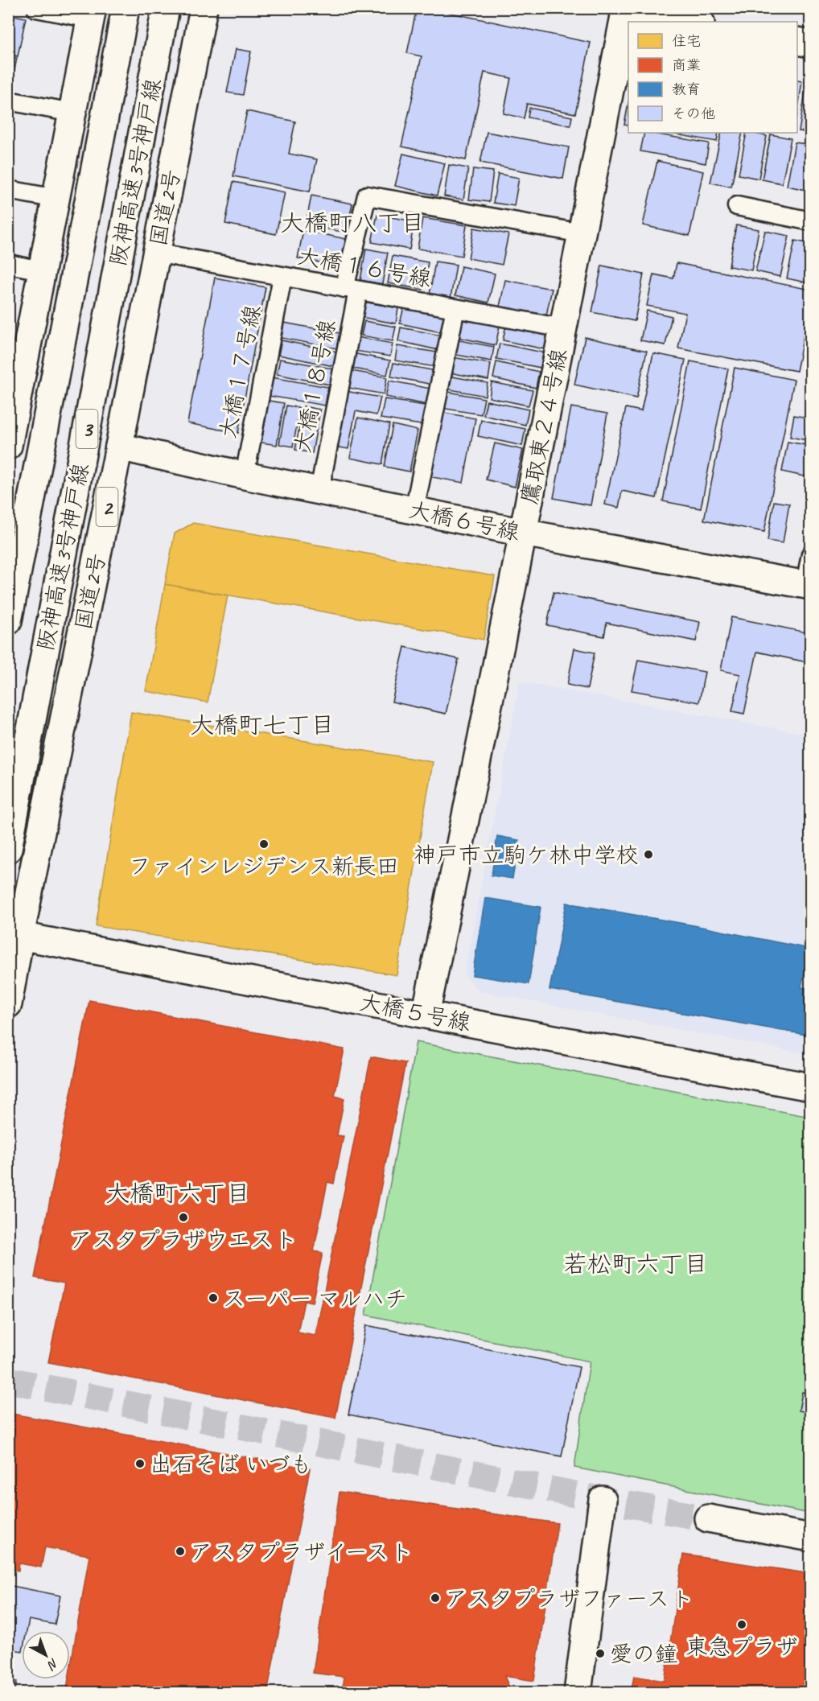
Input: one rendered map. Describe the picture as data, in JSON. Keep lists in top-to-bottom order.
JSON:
{
  "streets": {
    "main road": [
      "阪神高速3号神戸線",
      "国道2号",
      "鷹取東２４号線",
      "3",
      "2",
      "大橋６号線",
      "大橋５号線"
    ],
    "lane": ["大橋１６号線", "大橋１７号線", "大橋１８号線"]
  },
  "crossings": [
    ["国道2号", "大橋１６号線"],
    ["国道2号", "大橋６号線"],
    ["国道2号", "大橋５号線"],
    ["大橋１６号線", "大橋１７号線"],
    ["大橋１６号線", "大橋１８号線"],
    ["大橋１６号線", "鷹取東２４号線"],
    ["大橋１７号線", "大橋６号線"],
    ["大橋１８号線", "鷹取東２４号線"],
    ["大橋１８号線", "大橋６号線"],
    ["鷹取東２４号線", "大橋６号線"],
    ["鷹取東２４号線", "大橋５号線"]
  ],
  "districts": [
    "大橋町八丁目",
    "大橋町七丁目",
    "大橋町六丁目",
    "若松町六丁目"
  ],
  "places": [
    "ファインレジデンス新長田",
    "神戸市立駒ケ林中学校",
    "アスタプラザウエスト",
    "スーパー マルハチ",
    "出石そば いづも",
    "アスタプラザイースト",
    "アスタプラザファースト",
    "東急プラザ",
    "愛の鐘"
  ],
  "legend": [
    "住宅",
    "商業",
    "教育",
    "その他"
  ],
  "north": "bottom right"
}
